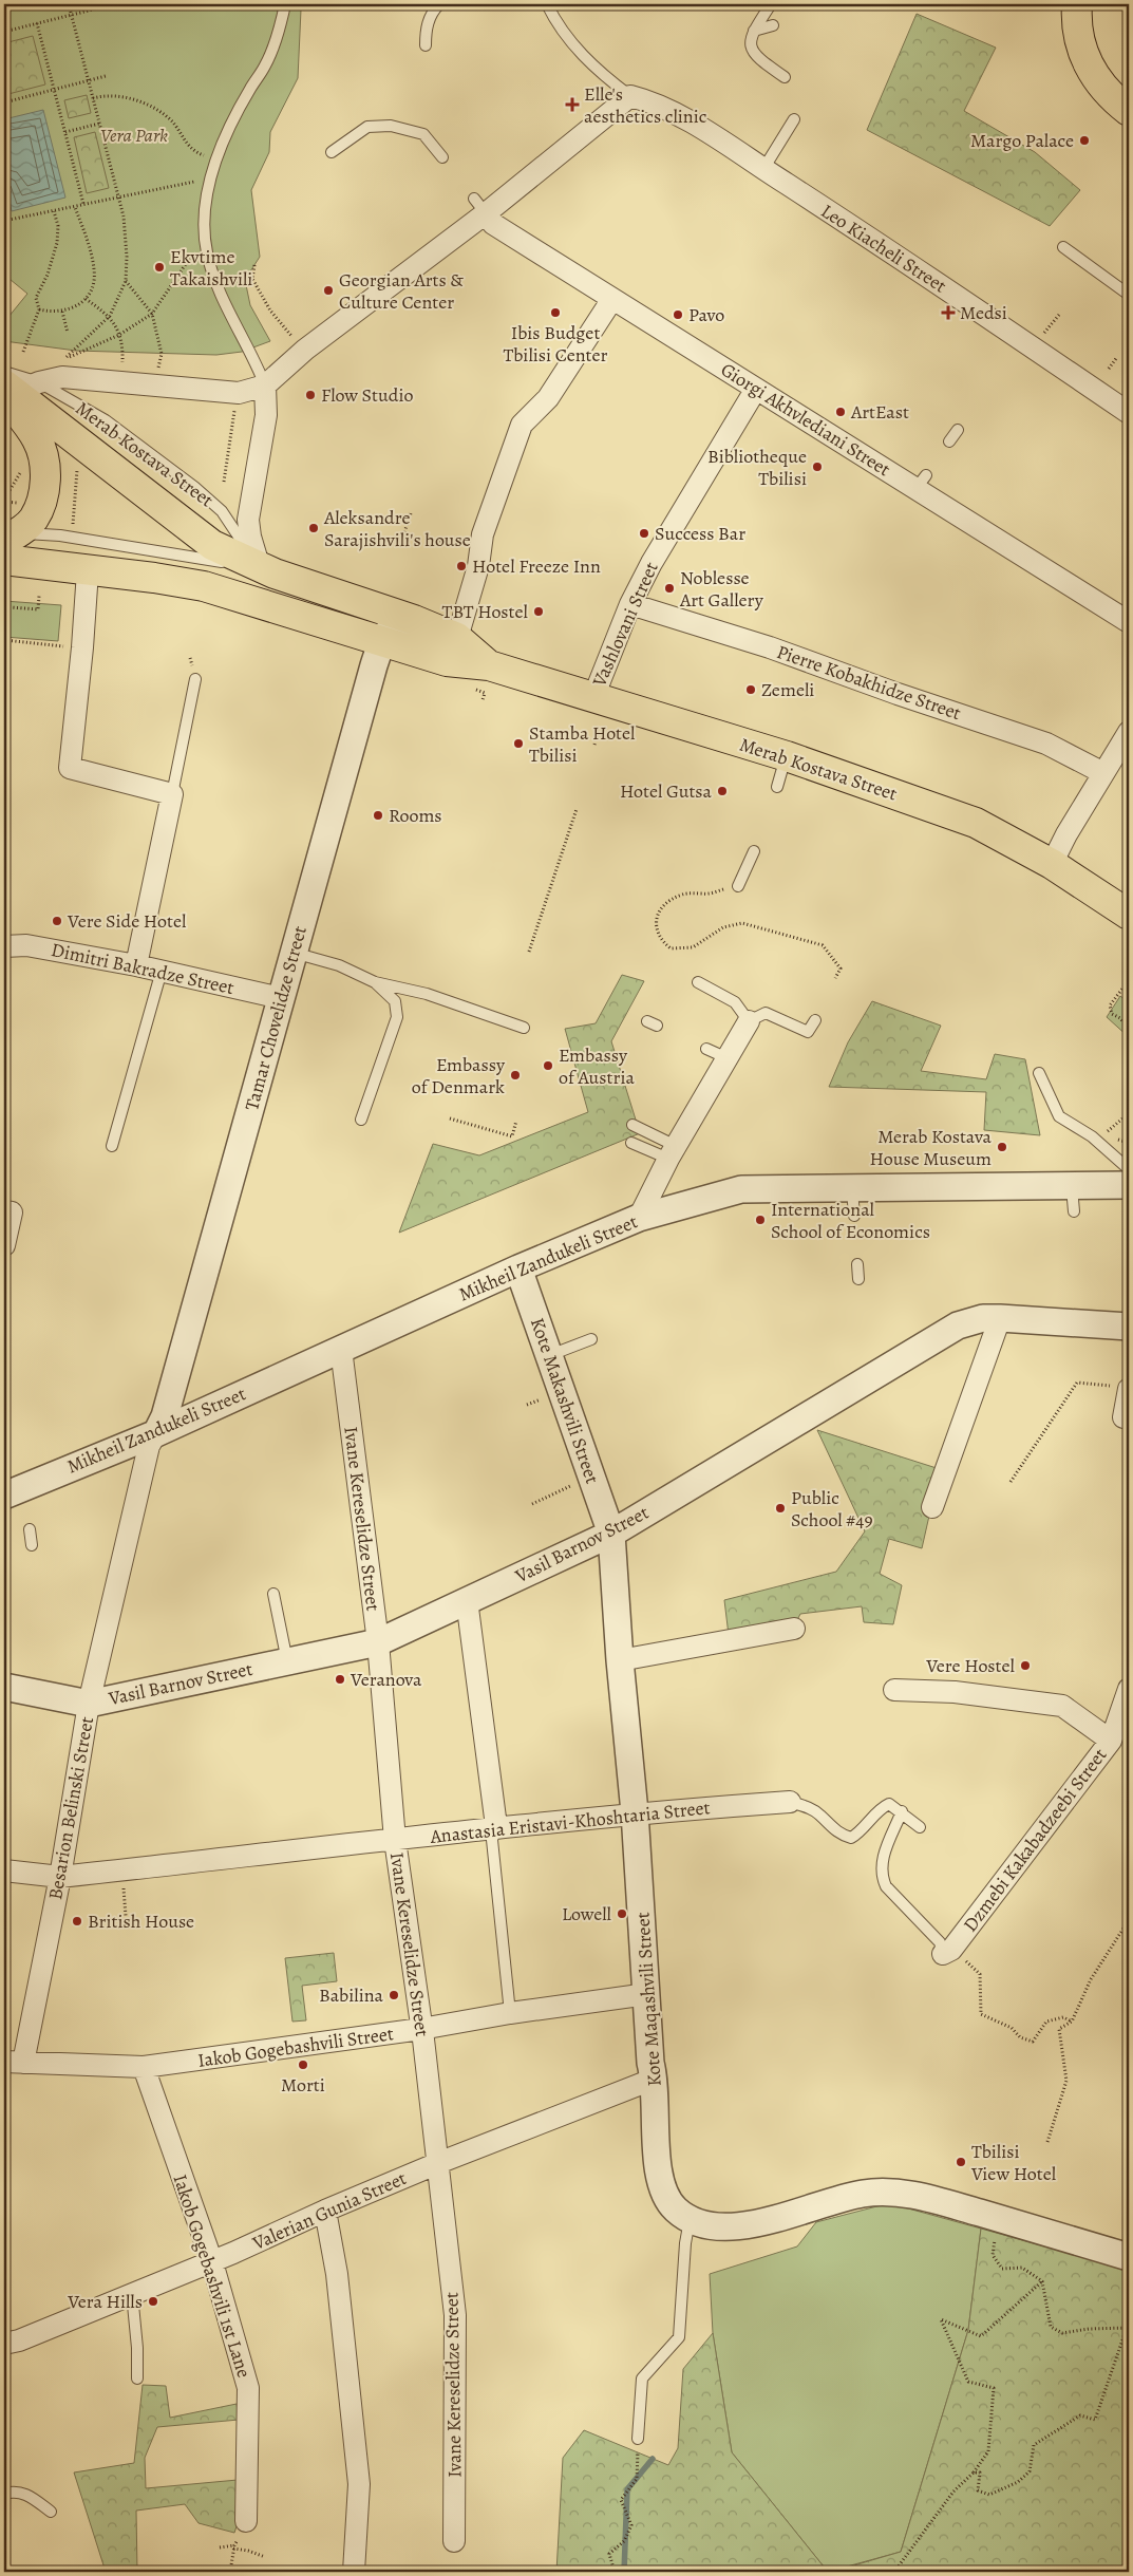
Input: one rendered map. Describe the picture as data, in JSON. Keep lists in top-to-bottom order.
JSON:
{
  "streets": {
    "main road": ["Merab Kostava Street"],
    "street": [
      "Leo Kiacheli Street",
      "Giorgi Akhvlediani Street",
      "Vashlovani Street",
      "Pierre Kobakhidze Street",
      "Dimitri Bakradze Street",
      "Tamar Chovelidze Street",
      "Mikheil Zandukeli Street",
      "Kote Makashvili Street",
      "Ivane Kereselidze Street",
      "Vasil Barnov Street",
      "Besarion Belinski Street",
      "Anastasia Eristavi-Khoshtaria Street",
      "Dzmebi Kakabadzeebi Street",
      "Kote Maqashvili Street",
      "Iakob Gogebashvili Street",
      "Valerian Gunia Street",
      "Iakob Gogebashvili 1st Lane"
    ]
  },
  "crossings": [
    ["Giorgi Akhvlediani Street", "Vashlovani Street"],
    ["Merab Kostava Street", "Vashlovani Street"],
    ["Merab Kostava Street", "Tamar Chovelidze Street"],
    ["Vashlovani Street", "Pierre Kobakhidze Street"],
    ["Dimitri Bakradze Street", "Tamar Chovelidze Street"],
    ["Tamar Chovelidze Street", "Mikheil Zandukeli Street"],
    ["Tamar Chovelidze Street", "Besarion Belinski Street"],
    ["Mikheil Zandukeli Street", "Kote Makashvili Street"],
    ["Mikheil Zandukeli Street", "Ivane Kereselidze Street"],
    ["Mikheil Zandukeli Street", "Besarion Belinski Street"],
    ["Kote Makashvili Street", "Vasil Barnov Street"],
    ["Kote Makashvili Street", "Kote Maqashvili Street"],
    ["Ivane Kereselidze Street", "Vasil Barnov Street"],
    ["Ivane Kereselidze Street", "Anastasia Eristavi-Khoshtaria Street"],
    ["Ivane Kereselidze Street", "Iakob Gogebashvili Street"],
    ["Ivane Kereselidze Street", "Valerian Gunia Street"],
    ["Vasil Barnov Street", "Besarion Belinski Street"],
    ["Vasil Barnov Street", "Kote Maqashvili Street"],
    ["Besarion Belinski Street", "Anastasia Eristavi-Khoshtaria Street"],
    ["Besarion Belinski Street", "Iakob Gogebashvili Street"],
    ["Anastasia Eristavi-Khoshtaria Street", "Kote Maqashvili Street"],
    ["Kote Maqashvili Street", "Iakob Gogebashvili Street"],
    ["Kote Maqashvili Street", "Valerian Gunia Street"],
    ["Iakob Gogebashvili Street", "Iakob Gogebashvili 1st Lane"],
    ["Valerian Gunia Street", "Iakob Gogebashvili 1st Lane"]
  ],
  "parks": ["Vera Park"],
  "places": {
    "health": ["Elle's aesthetics clinic", "Medsi"],
    "other": [
      "Margo Palace",
      "Ekvtime Takaishvili",
      "Georgian Arts & Culture Center",
      "Ibis Budget Tbilisi Center",
      "Pavo",
      "Flow Studio",
      "ArtEast",
      "Bibliotheque Tbilisi",
      "Aleksandre Sarajishvili's house",
      "Success Bar",
      "Hotel Freeze Inn",
      "Noblesse Art Gallery",
      "TBT Hostel",
      "Zemeli",
      "Stamba Hotel Tbilisi",
      "Hotel Gutsa",
      "Rooms",
      "Vere Side Hotel",
      "Embassy of Austria",
      "Embassy of Denmark",
      "Merab Kostava House Museum",
      "International School of Economics",
      "Public School #49",
      "Vere Hostel",
      "Veranova",
      "Lowell",
      "British House",
      "Babilina",
      "Morti",
      "Tbilisi View Hotel",
      "Vera Hills"
    ]
  }
}
